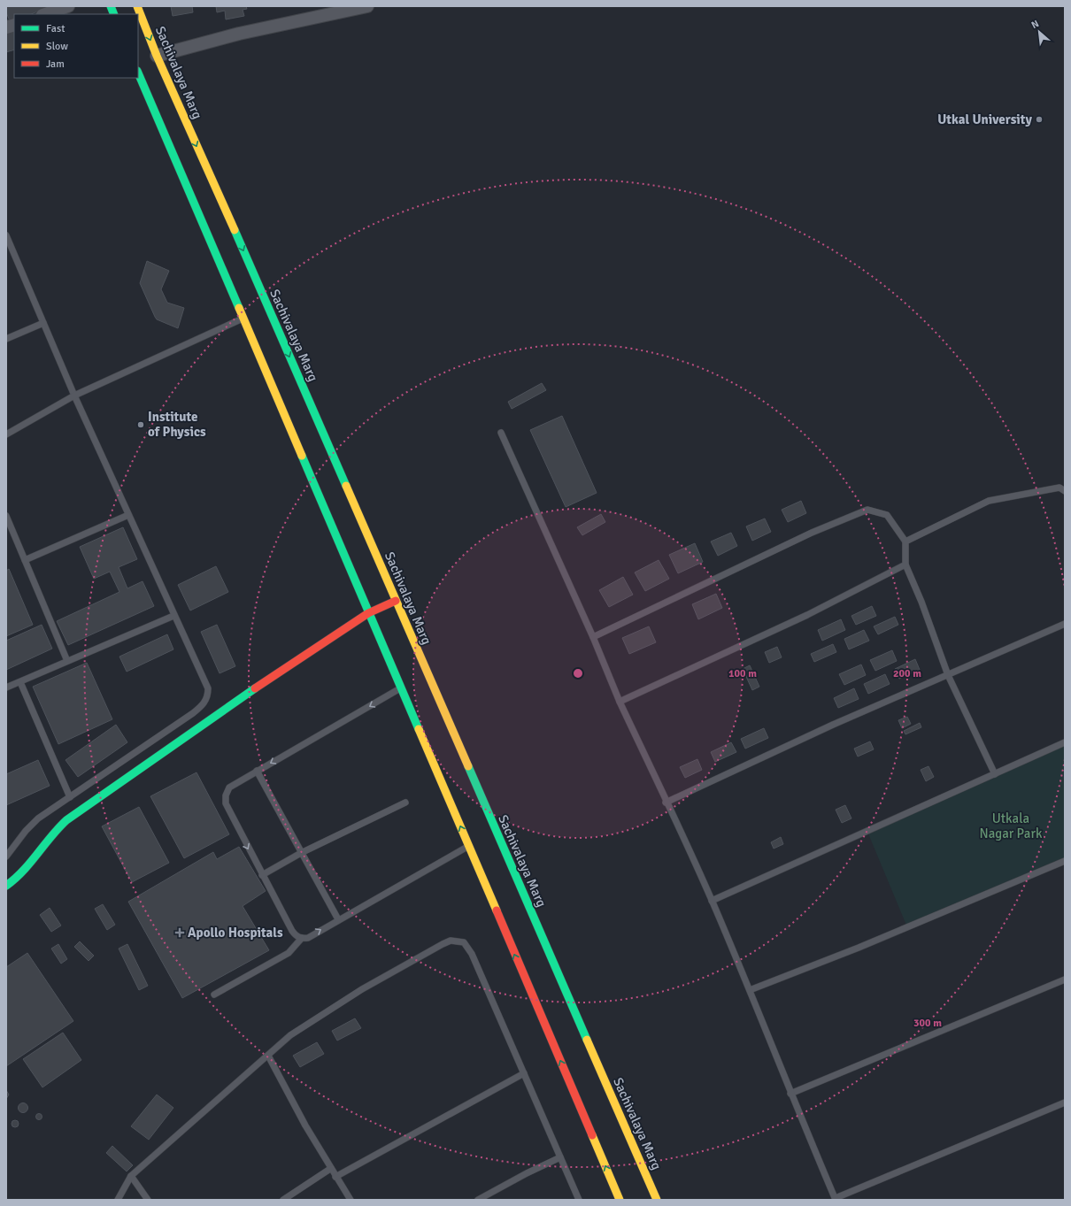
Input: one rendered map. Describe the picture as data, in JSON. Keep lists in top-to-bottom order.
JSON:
{
  "streets": {
    "main road": ["Sachivalaya Marg"]
  },
  "parks": ["Utkala Nagar Park"],
  "places": {
    "other": ["Utkal University", "Institute of Physics"],
    "health": ["Apollo Hospitals"]
  },
  "legend": ["Fast", "Slow", "Jam"],
  "north": "top left",
  "rings": ["100 m", "200 m", "300 m"]
}
